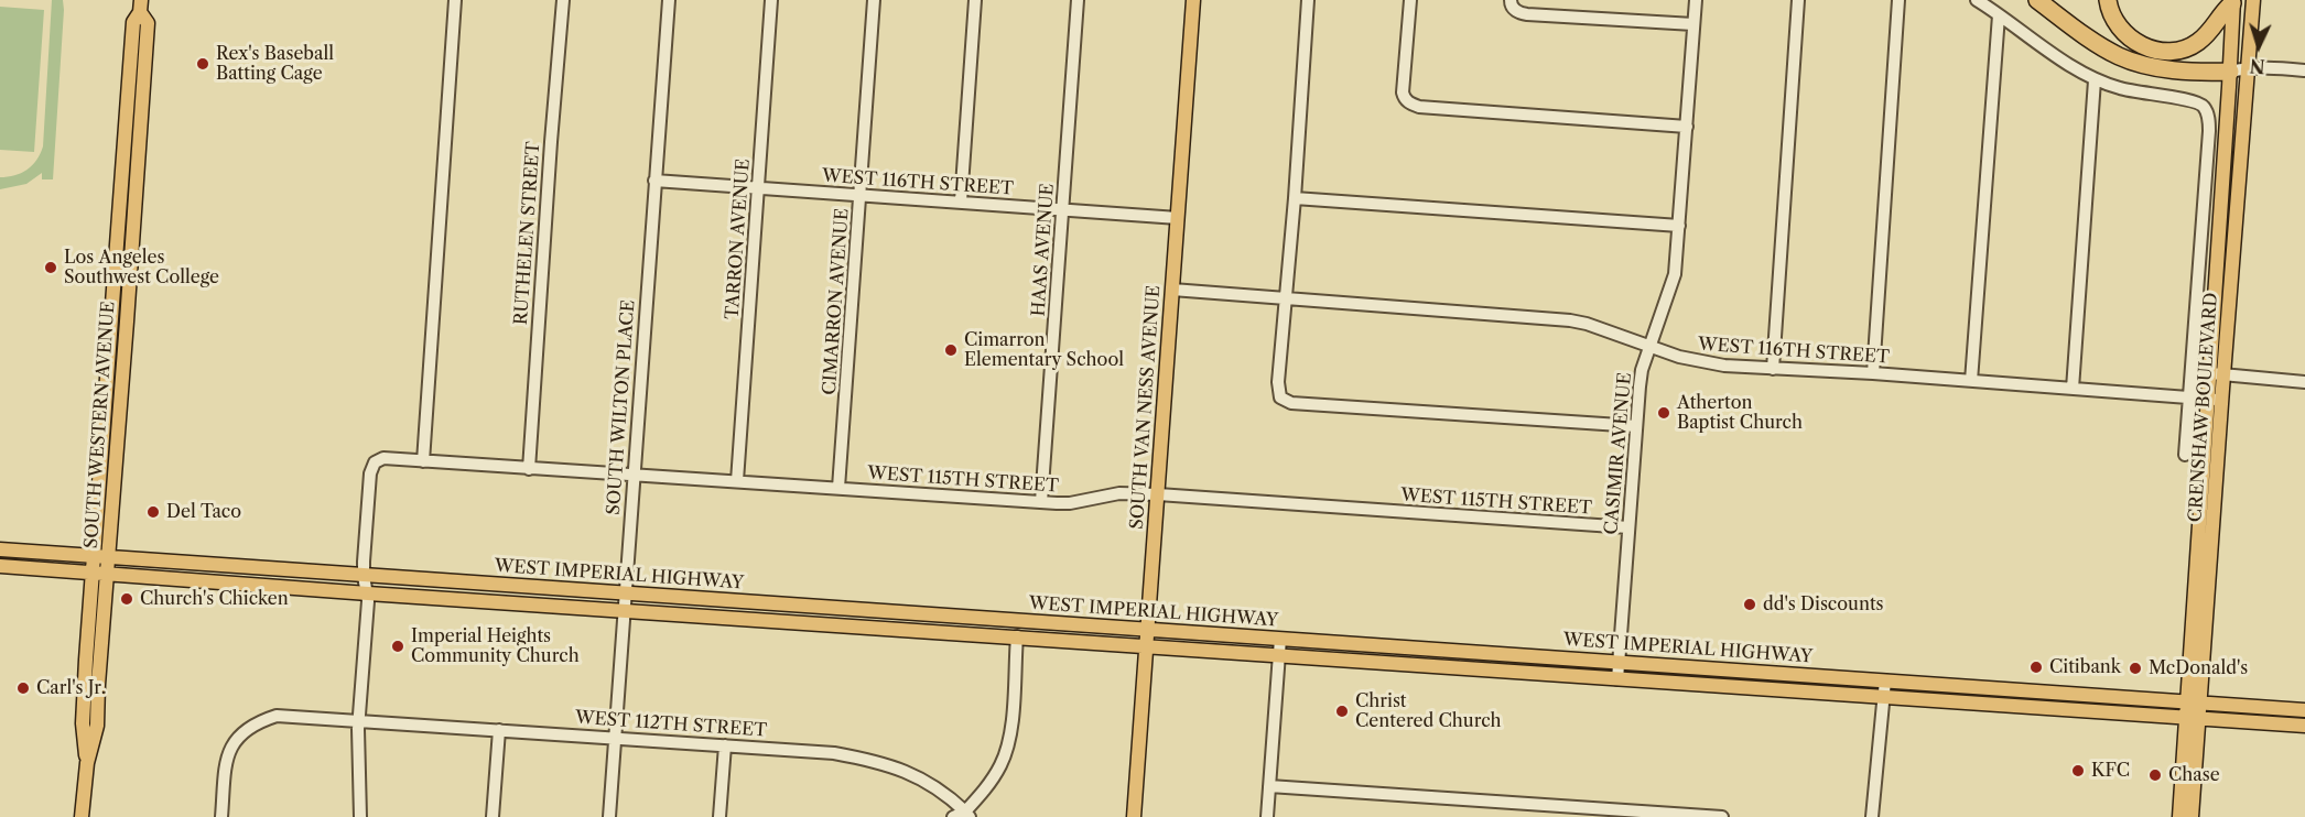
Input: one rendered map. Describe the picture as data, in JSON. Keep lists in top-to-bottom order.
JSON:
{
  "streets": {
    "main road": [
      "SOUTH VAN NESS AVENUE",
      "CRENSHAW BOULEVARD",
      "SOUTH WESTERN AVENUE",
      "WEST IMPERIAL HIGHWAY"
    ],
    "street": [
      "WEST 116TH STREET",
      "RUTHELEN STREET",
      "TARRON AVENUE",
      "HAAS AVENUE",
      "CIMARRON AVENUE",
      "SOUTH WILTON PLACE",
      "CASIMIR AVENUE",
      "WEST 115TH STREET",
      "WEST 112TH STREET"
    ]
  },
  "crossings": [
    ["WEST 116TH STREET", "TARRON AVENUE"],
    ["WEST 116TH STREET", "HAAS AVENUE"],
    ["WEST 116TH STREET", "CIMARRON AVENUE"],
    ["WEST 116TH STREET", "SOUTH WILTON PLACE"],
    ["WEST 116TH STREET", "SOUTH VAN NESS AVENUE"],
    ["WEST 116TH STREET", "CRENSHAW BOULEVARD"],
    ["WEST 116TH STREET", "CASIMIR AVENUE"],
    ["RUTHELEN STREET", "WEST 115TH STREET"],
    ["TARRON AVENUE", "WEST 115TH STREET"],
    ["HAAS AVENUE", "WEST 115TH STREET"],
    ["CIMARRON AVENUE", "WEST 115TH STREET"],
    ["SOUTH WILTON PLACE", "WEST 115TH STREET"],
    ["SOUTH WILTON PLACE", "WEST IMPERIAL HIGHWAY"],
    ["SOUTH WILTON PLACE", "WEST 112TH STREET"],
    ["SOUTH VAN NESS AVENUE", "WEST 115TH STREET"],
    ["SOUTH VAN NESS AVENUE", "WEST IMPERIAL HIGHWAY"],
    ["CRENSHAW BOULEVARD", "WEST IMPERIAL HIGHWAY"],
    ["SOUTH WESTERN AVENUE", "WEST IMPERIAL HIGHWAY"],
    ["CASIMIR AVENUE", "WEST 115TH STREET"],
    ["CASIMIR AVENUE", "WEST IMPERIAL HIGHWAY"],
    ["WEST 115TH STREET", "WEST IMPERIAL HIGHWAY"]
  ],
  "places": [
    "Rex's Baseball Batting Cage",
    "Los Angeles Southwest College",
    "Cimarron Elementary School",
    "Atherton Baptist Church",
    "Del Taco",
    "Church's Chicken",
    "dd's Discounts",
    "Imperial Heights Community Church",
    "Citibank",
    "McDonald's",
    "Carl's Jr.",
    "Christ Centered Church",
    "KFC",
    "Chase"
  ],
  "north": "bottom"
}
